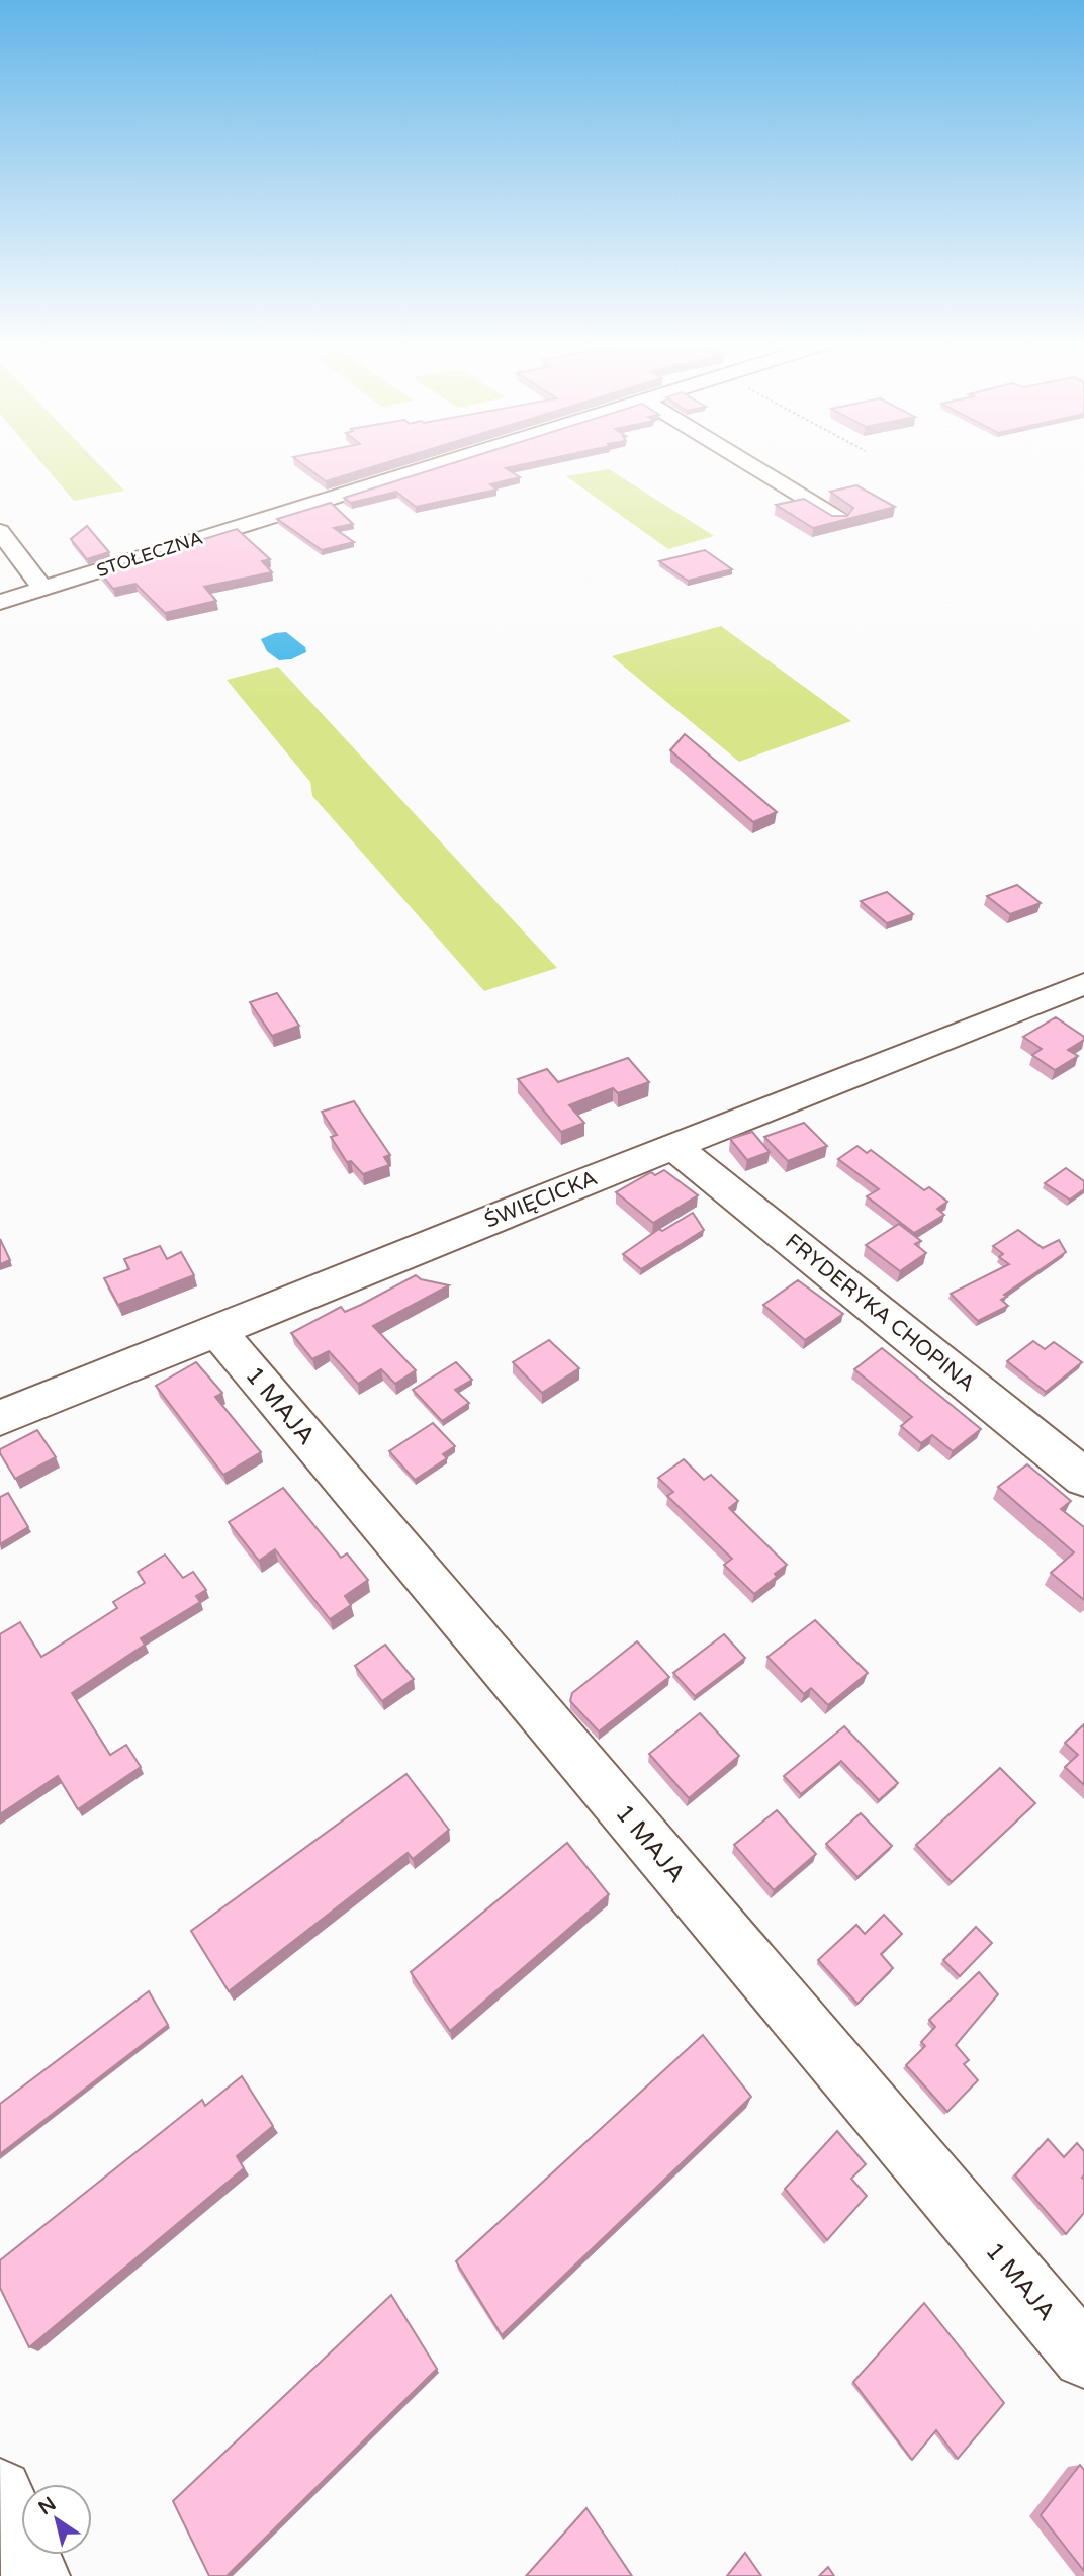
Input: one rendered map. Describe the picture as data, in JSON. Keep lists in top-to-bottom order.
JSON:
{
  "streets": {
    "street": [
      "STOŁECZNA",
      "ŚWIĘCICKA",
      "FRYDERYKA CHOPINA",
      "1 MAJA"
    ]
  },
  "crossings": [
    ["ŚWIĘCICKA", "FRYDERYKA CHOPINA"],
    ["ŚWIĘCICKA", "1 MAJA"]
  ],
  "north": "top left"
}
